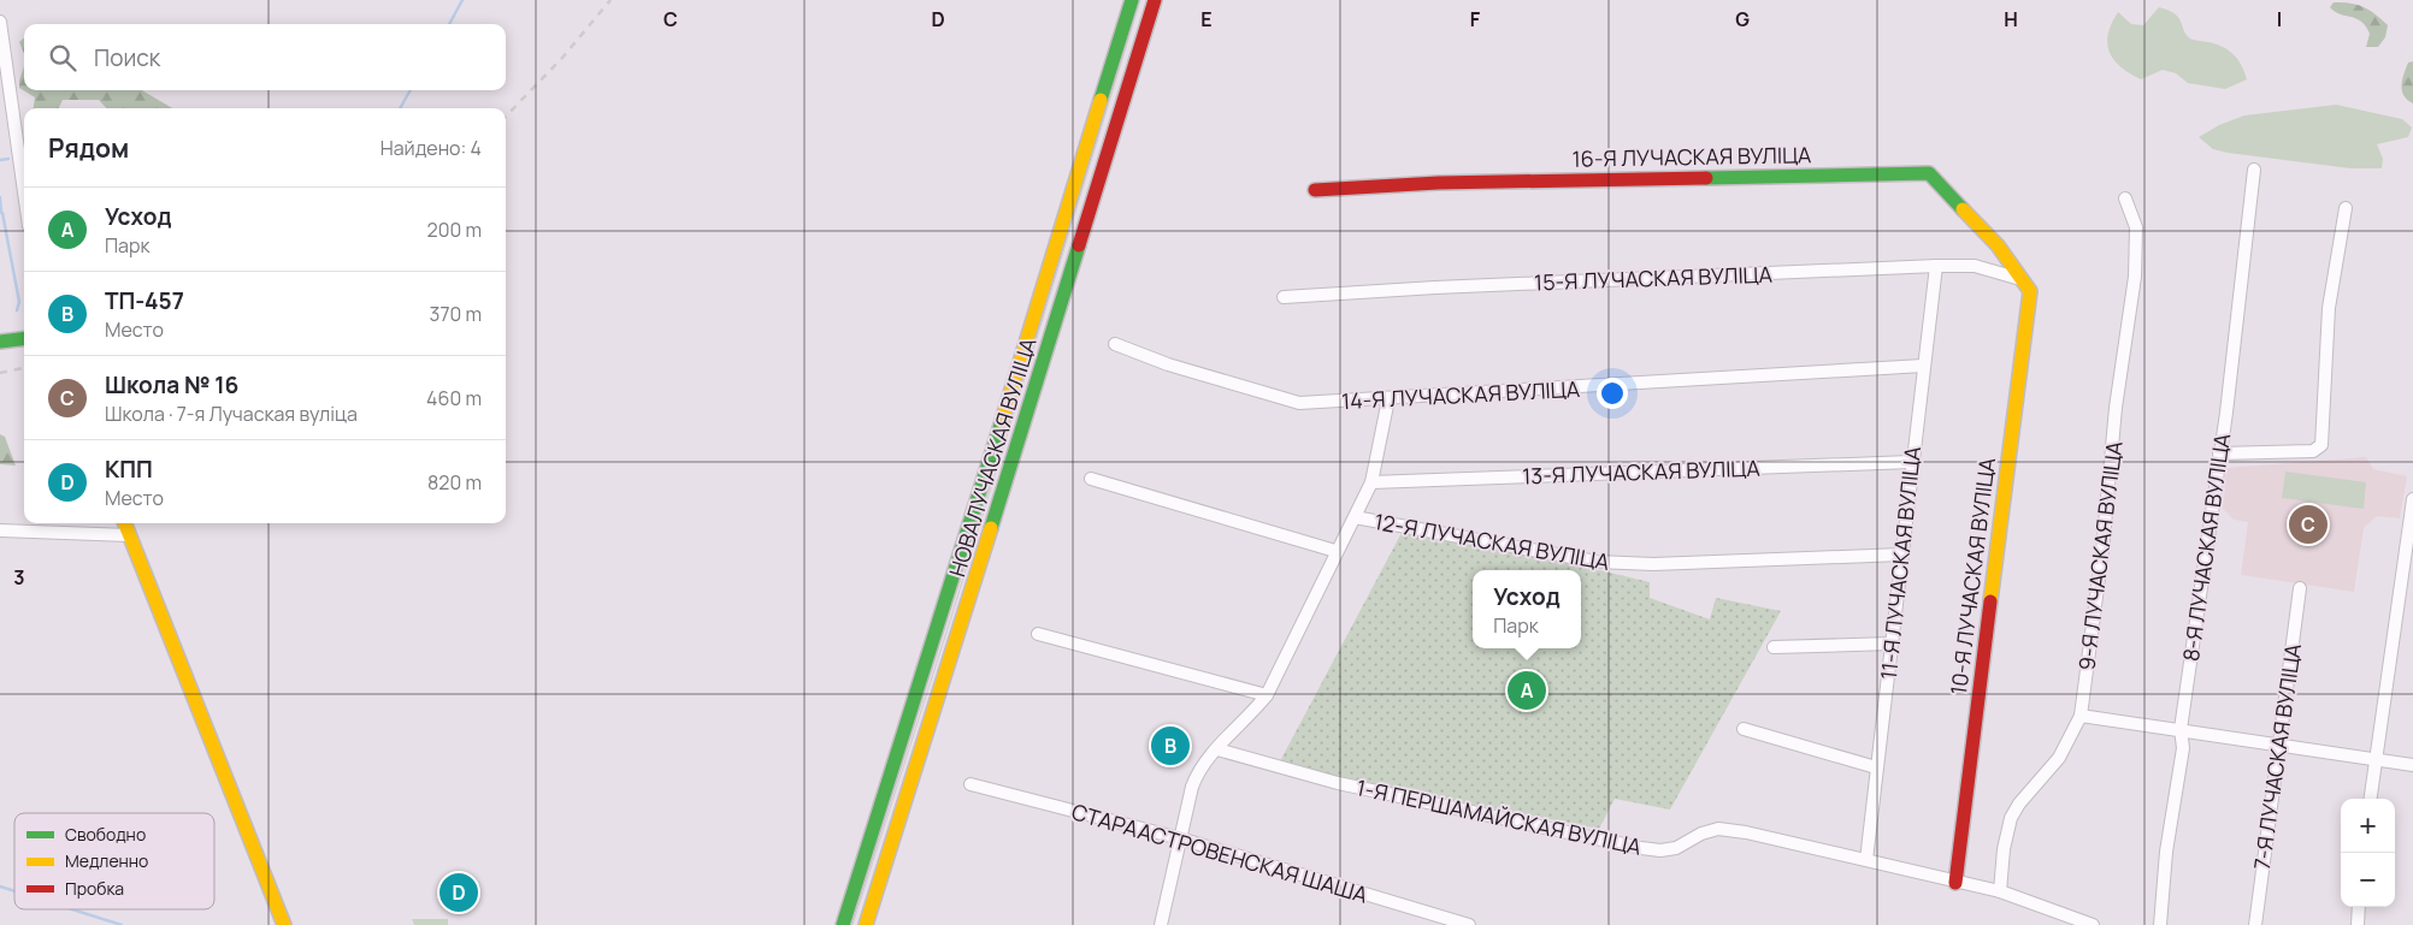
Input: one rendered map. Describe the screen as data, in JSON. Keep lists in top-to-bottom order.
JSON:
{
  "streets": {
    "main road": ["16-Я ЛУЧАСКАЯ ВУЛІЦА", "НОВАЛУЧАСКАЯ ВУЛІЦА", "10-Я ЛУЧАСКАЯ ВУЛІЦА"],
    "street": [
      "15-Я ЛУЧАСКАЯ ВУЛІЦА",
      "14-Я ЛУЧАСКАЯ ВУЛІЦА",
      "13-Я ЛУЧАСКАЯ ВУЛІЦА",
      "12-Я ЛУЧАСКАЯ ВУЛІЦА",
      "8-Я ЛУЧАСКАЯ ВУЛІЦА",
      "9-Я ЛУЧАСКАЯ ВУЛІЦА",
      "11-Я ЛУЧАСКАЯ ВУЛІЦА",
      "7-Я ЛУЧАСКАЯ ВУЛІЦА",
      "1-Я ПЕРШАМАЙСКАЯ ВУЛІЦА",
      "СТАРААСТРОВЕНСКАЯ ШАША"
    ]
  },
  "crossings": [
    ["16-Я ЛУЧАСКАЯ ВУЛІЦА", "15-Я ЛУЧАСКАЯ ВУЛІЦА"],
    ["16-Я ЛУЧАСКАЯ ВУЛІЦА", "10-Я ЛУЧАСКАЯ ВУЛІЦА"],
    ["15-Я ЛУЧАСКАЯ ВУЛІЦА", "11-Я ЛУЧАСКАЯ ВУЛІЦА"],
    ["15-Я ЛУЧАСКАЯ ВУЛІЦА", "10-Я ЛУЧАСКАЯ ВУЛІЦА"],
    ["14-Я ЛУЧАСКАЯ ВУЛІЦА", "11-Я ЛУЧАСКАЯ ВУЛІЦА"],
    ["13-Я ЛУЧАСКАЯ ВУЛІЦА", "11-Я ЛУЧАСКАЯ ВУЛІЦА"],
    ["12-Я ЛУЧАСКАЯ ВУЛІЦА", "11-Я ЛУЧАСКАЯ ВУЛІЦА"],
    ["12-Я ЛУЧАСКАЯ ВУЛІЦА", "1-Я ПЕРШАМАЙСКАЯ ВУЛІЦА"],
    ["12-Я ЛУЧАСКАЯ ВУЛІЦА", "СТАРААСТРОВЕНСКАЯ ШАША"],
    ["9-Я ЛУЧАСКАЯ ВУЛІЦА", "1-Я ПЕРШАМАЙСКАЯ ВУЛІЦА"],
    ["11-Я ЛУЧАСКАЯ ВУЛІЦА", "1-Я ПЕРШАМАЙСКАЯ ВУЛІЦА"],
    ["10-Я ЛУЧАСКАЯ ВУЛІЦА", "1-Я ПЕРШАМАЙСКАЯ ВУЛІЦА"]
  ],
  "legend": ["Свободно", "Медленно", "Пробка"],
  "page": {
    "search": "Поиск",
    "heading": ["Рядом", "Найдено: 4"],
    "list": [
      {
        "mark": "A",
        "name": "Усход",
        "note": "Парк",
        "value": "200 m"
      },
      {
        "mark": "B",
        "name": "ТП-457",
        "note": "Место",
        "value": "370 m"
      },
      {
        "mark": "C",
        "name": "Школа № 16",
        "note": "Школа · 7-я Лучаская вуліца",
        "value": "460 m"
      },
      {
        "mark": "D",
        "name": "КПП",
        "note": "Место",
        "value": "820 m"
      }
    ],
    "pins": [
      "C",
      "A",
      "B",
      "D"
    ],
    "popup": ["Усход", "Парк"],
    "map_buttons": ["+", "−"]
  },
  "grid": {
    "columns": [
      "C",
      "D",
      "E",
      "F",
      "G",
      "H",
      "I"
    ],
    "rows": ["3"]
  }
}
